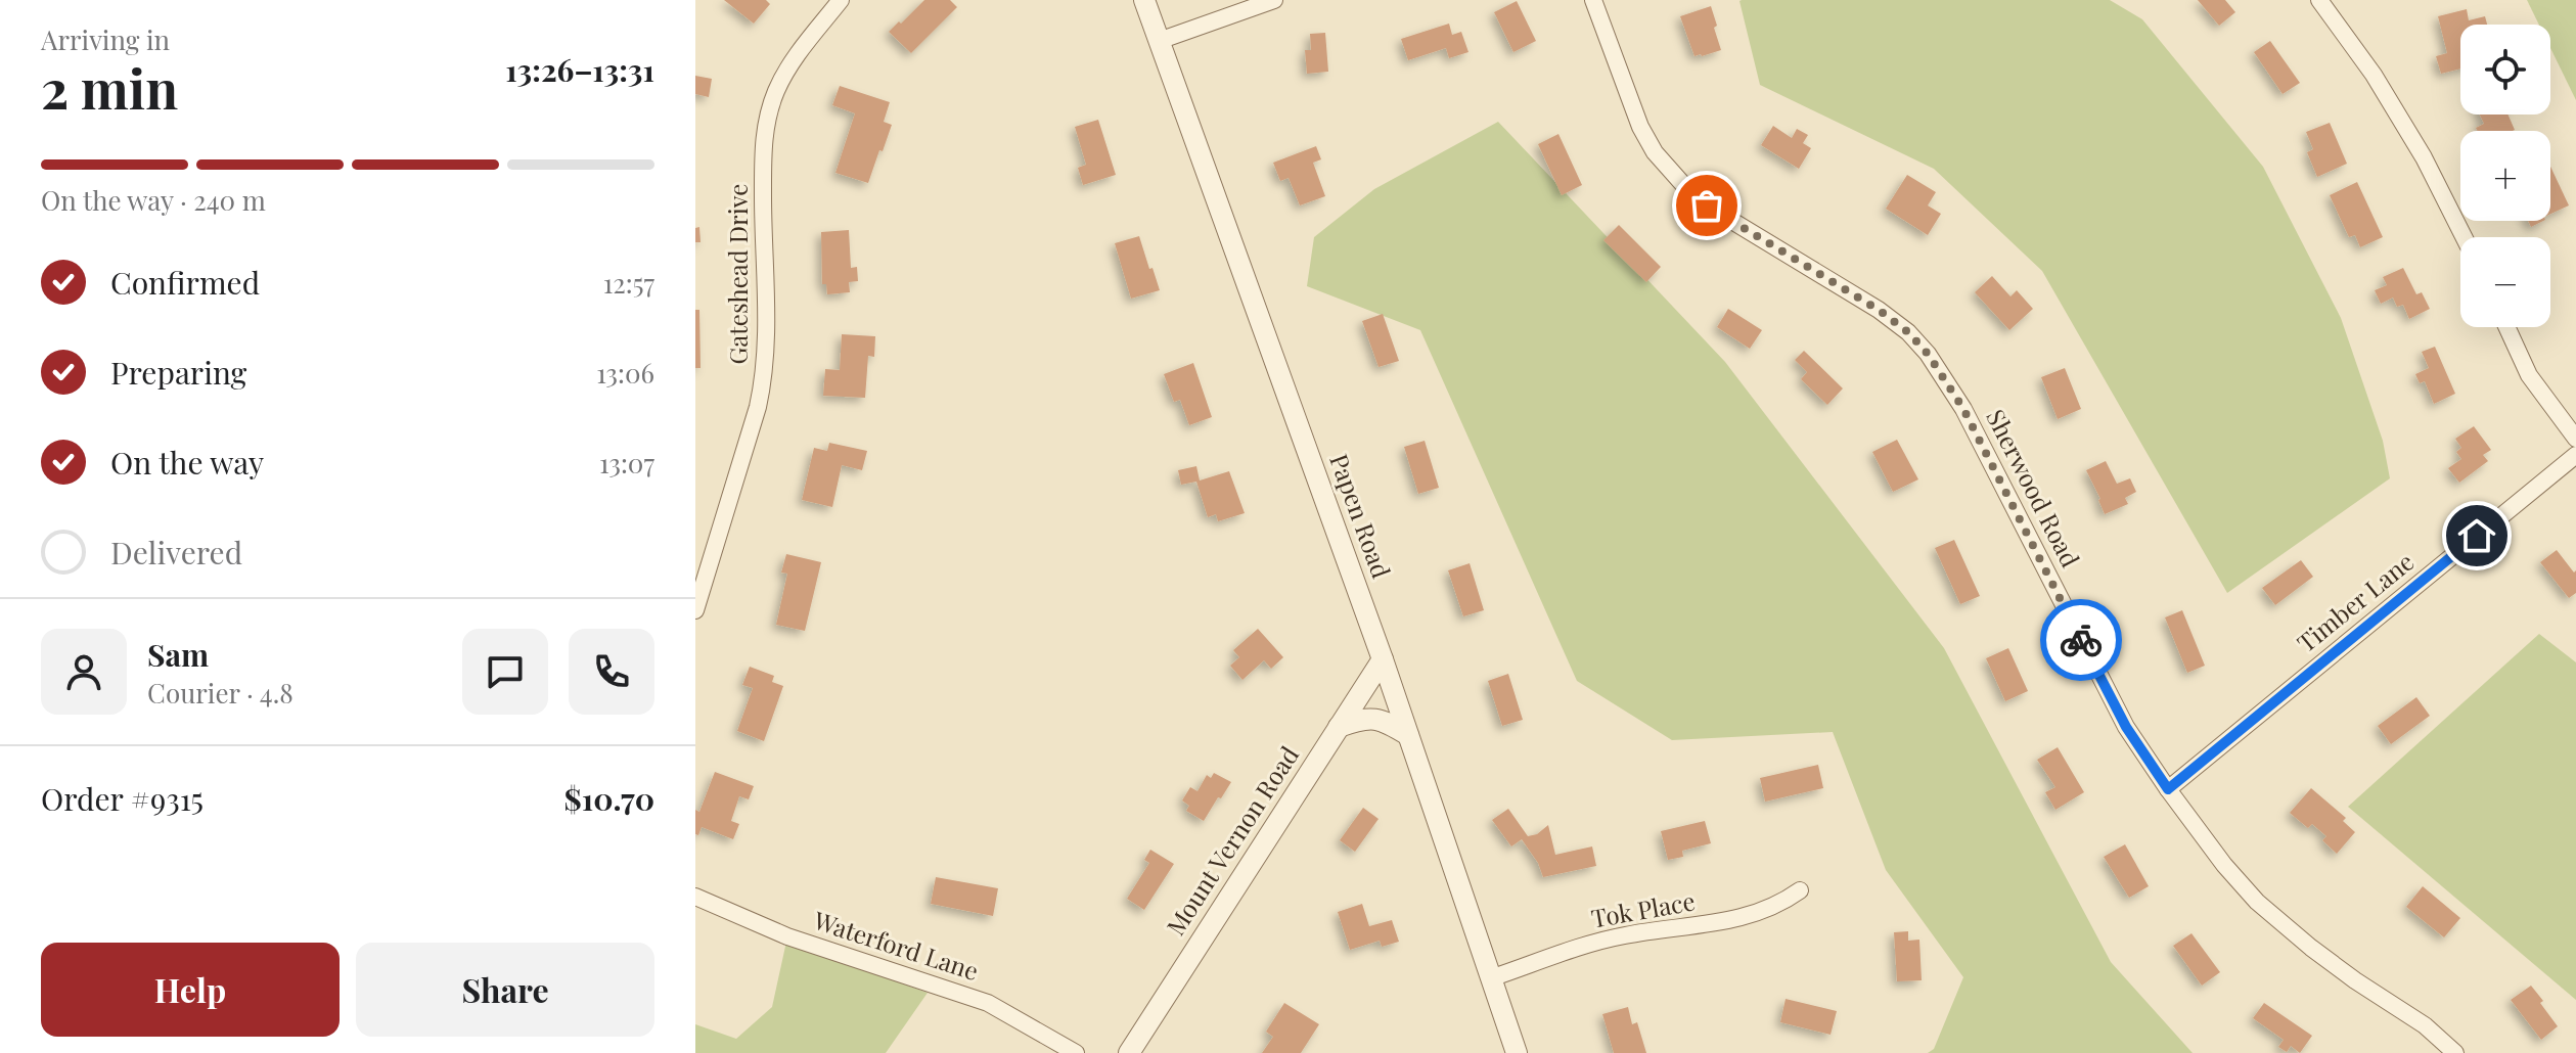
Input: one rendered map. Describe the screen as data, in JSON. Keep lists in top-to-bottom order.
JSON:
{
  "streets": {
    "street": [
      "Gateshead Drive",
      "Sherwood Road",
      "Papen Road",
      "Timber Lane",
      "Mount Vernon Road",
      "Tok Place",
      "Waterford Lane"
    ]
  },
  "crossings": [
    ["Sherwood Road", "Timber Lane"],
    ["Papen Road", "Mount Vernon Road"],
    ["Papen Road", "Tok Place"]
  ],
  "page": {
    "heading": ["2 min", "Arriving in", "13:26–13:31"],
    "panel": [
      "Sam",
      "Courier · 4.8",
      "Order #9315",
      "$10.70"
    ],
    "map_buttons": ["+", "−"],
    "bar": "On the way · 240 m",
    "list": [
      ["Confirmed", "12:57"],
      ["Preparing", "13:06"],
      ["On the way", "13:07"],
      "Delivered"
    ],
    "buttons": ["Help", "Share"]
  }
}
